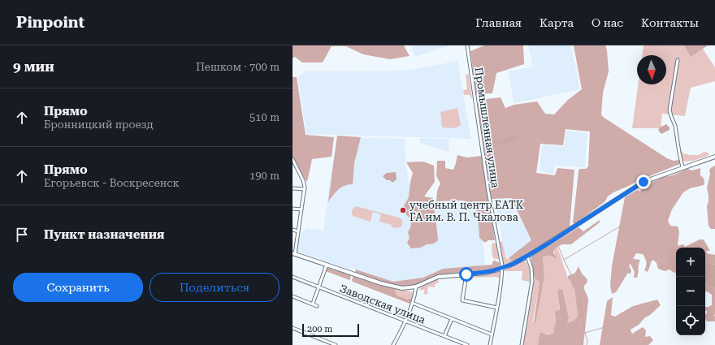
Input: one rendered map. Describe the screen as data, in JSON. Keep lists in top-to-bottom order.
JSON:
{
  "streets": {
    "street": ["Промышленная улица", "Заводская улица"]
  },
  "places": ["учебный центр ЕАТК ГА им. В. П. Чкалова"],
  "scale_bar": "200 m",
  "north": "bottom",
  "page": {
    "header": "Pinpoint",
    "nav": [
      "Главная",
      "Карта",
      "О нас",
      "Контакты"
    ],
    "heading": ["9 мин", "Пешком · 700 m"],
    "list": [
      ["Прямо", "Бронницкий проезд", "510 m"],
      ["Прямо", "Егорьевск - Воскресенск", "190 m"],
      "Пункт назначения"
    ],
    "map_buttons": ["+", "−"],
    "buttons": ["Сохранить", "Поделиться"],
    "scale": "200 m"
  }
}
